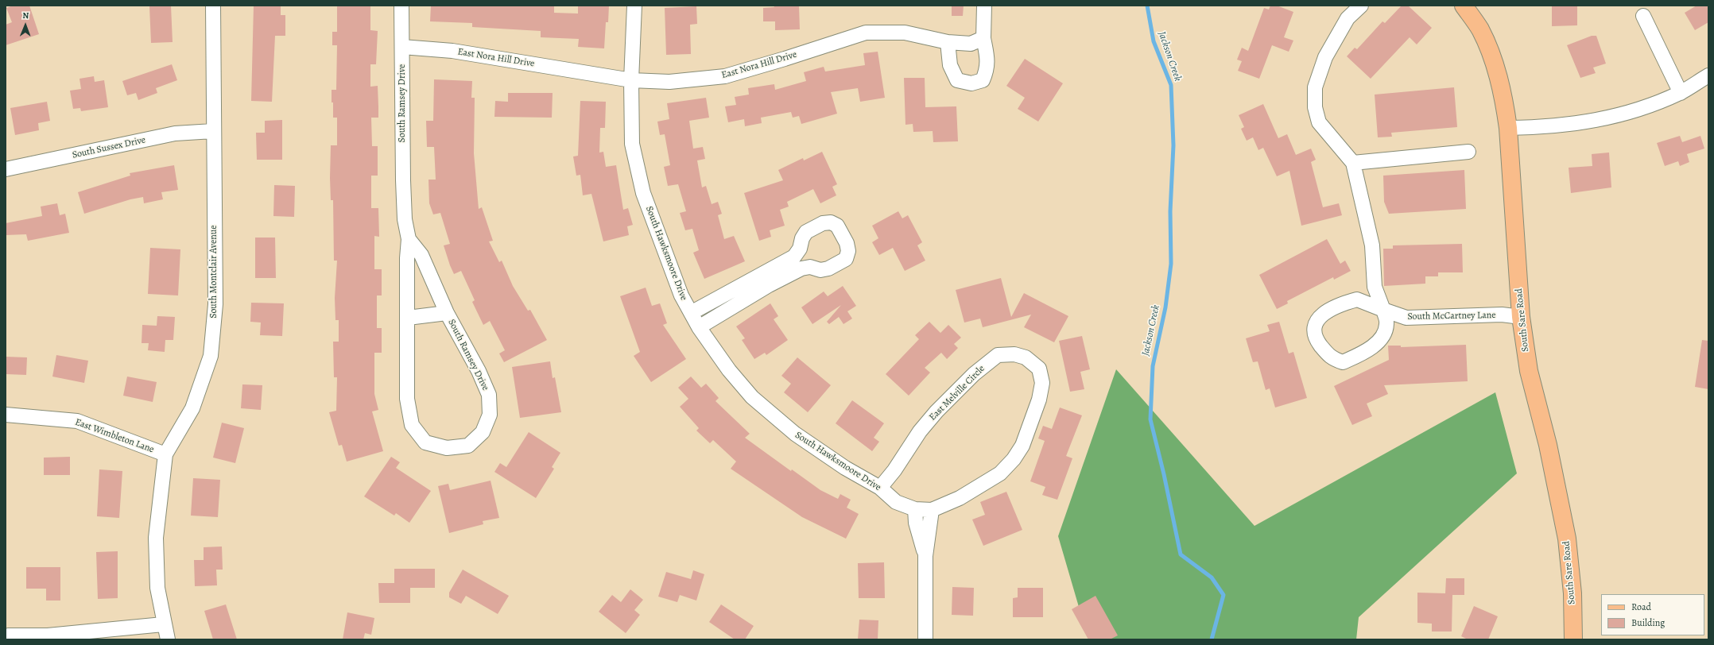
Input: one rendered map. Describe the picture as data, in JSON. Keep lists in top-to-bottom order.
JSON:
{
  "streets": {
    "main road": ["South Sare Road"],
    "street": [
      "East Nora Hill Drive",
      "South Ramsey Drive",
      "South Sussex Drive",
      "South Hawksmoore Drive",
      "South Montclair Avenue",
      "South McCartney Lane",
      "East Melville Circle",
      "East Wimbleton Lane"
    ]
  },
  "crossings": [
    ["East Nora Hill Drive", "South Ramsey Drive"],
    ["East Nora Hill Drive", "South Hawksmoore Drive"],
    ["South Sussex Drive", "South Montclair Avenue"],
    ["South Hawksmoore Drive", "East Melville Circle"],
    ["South Montclair Avenue", "East Wimbleton Lane"],
    ["South McCartney Lane", "South Sare Road"]
  ],
  "water": ["Jackson Creek"],
  "legend": ["Road", "Building"],
  "north": "top"
}
